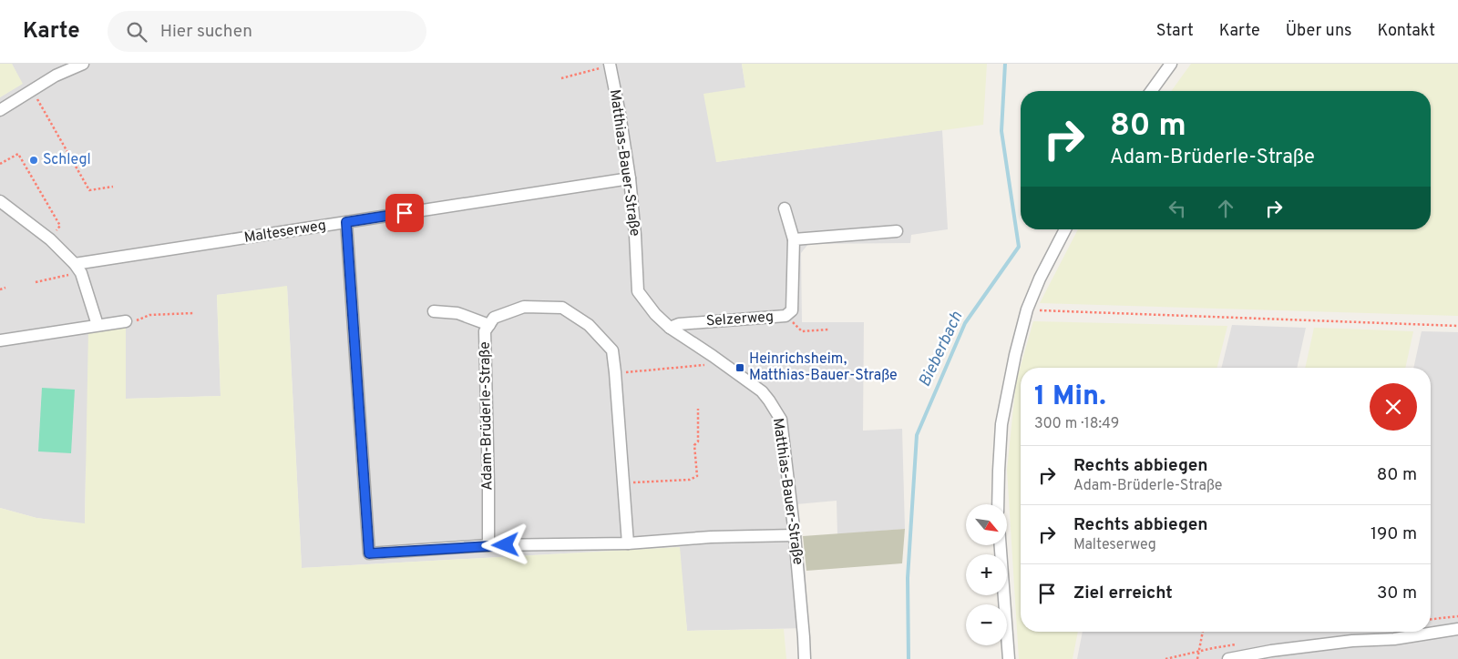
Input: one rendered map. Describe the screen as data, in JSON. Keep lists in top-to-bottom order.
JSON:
{
  "streets": {
    "street": [
      "Matthias-Bauer-Straße",
      "Malteserweg",
      "Selzerweg",
      "Adam-Brüderle-Straße"
    ]
  },
  "crossings": [
    ["Matthias-Bauer-Straße", "Malteserweg"],
    ["Matthias-Bauer-Straße", "Selzerweg"]
  ],
  "water": ["Bieberbach"],
  "places": {
    "other": ["Schlegl"],
    "transit": ["Heinrichsheim, Matthias-Bauer-Straße"]
  },
  "north": "bottom right",
  "page": {
    "header": "Karte",
    "search": "Hier suchen",
    "nav": [
      "Start",
      "Karte",
      "Über uns",
      "Kontakt"
    ],
    "turn": ["80 m", "Adam-Brüderle-Straße"],
    "heading": ["1 Min.", "300 m · 18:49"],
    "list": [
      {
        "name": "Rechts abbiegen",
        "note": "Adam-Brüderle-Straße",
        "value": "80 m"
      },
      {
        "name": "Rechts abbiegen",
        "note": "Malteserweg",
        "value": "190 m"
      },
      {
        "name": "Ziel erreicht",
        "value": "30 m"
      }
    ],
    "map_buttons": ["+", "−"]
  }
}
